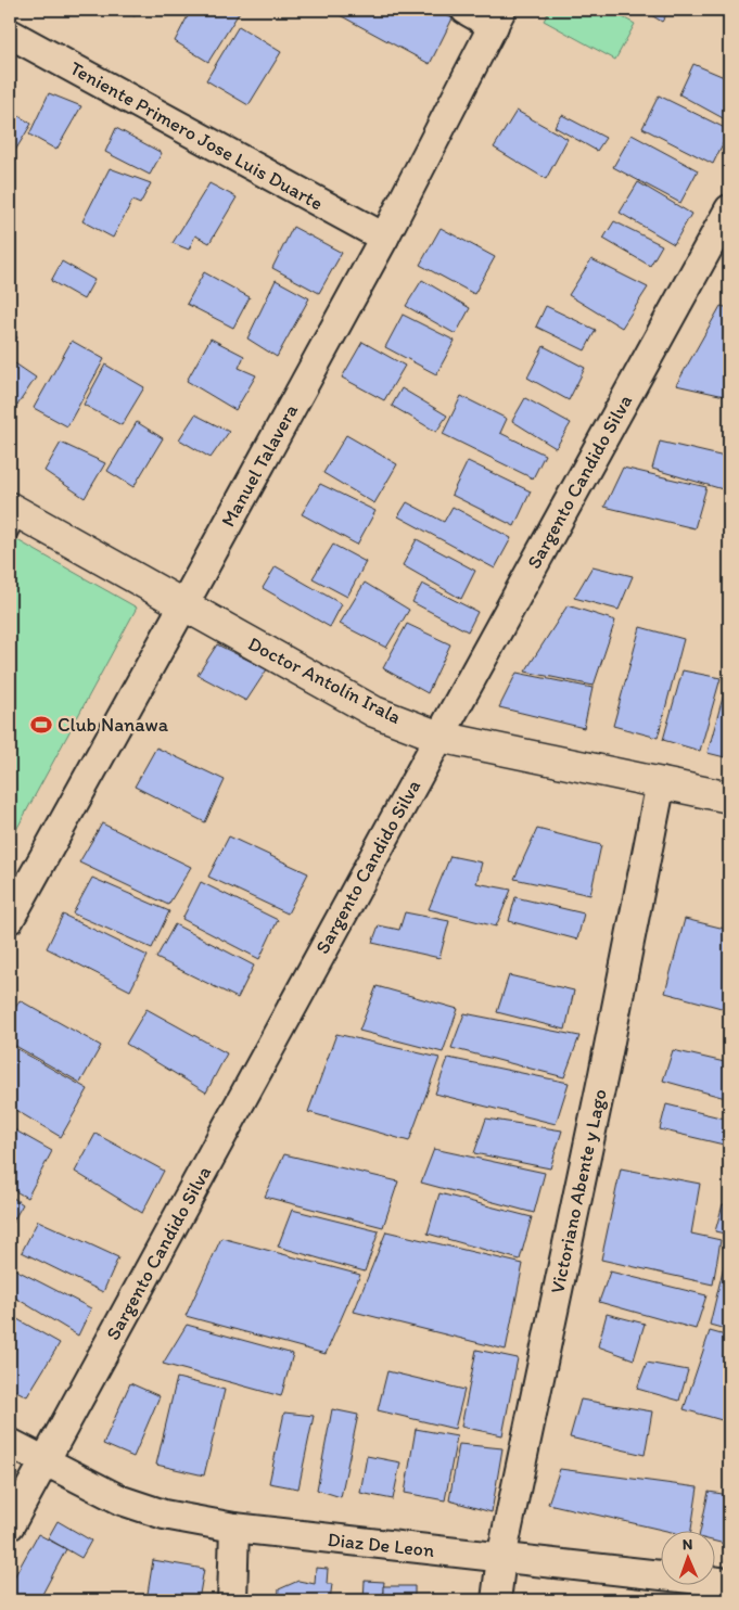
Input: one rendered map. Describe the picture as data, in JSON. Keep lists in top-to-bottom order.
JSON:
{
  "streets": {
    "street": [
      "Teniente Primero Jose Luis Duarte",
      "Manuel Talavera",
      "Sargento Candido Silva",
      "Doctor Antolín Irala",
      "Victoriano Abente y Lago",
      "Diaz De Leon"
    ]
  },
  "crossings": [
    ["Teniente Primero Jose Luis Duarte", "Manuel Talavera"],
    ["Manuel Talavera", "Doctor Antolín Irala"],
    ["Sargento Candido Silva", "Doctor Antolín Irala"],
    ["Sargento Candido Silva", "Diaz De Leon"],
    ["Doctor Antolín Irala", "Victoriano Abente y Lago"],
    ["Victoriano Abente y Lago", "Diaz De Leon"]
  ],
  "places": {
    "sports": ["Club Nanawa"]
  },
  "north": "top"
}
